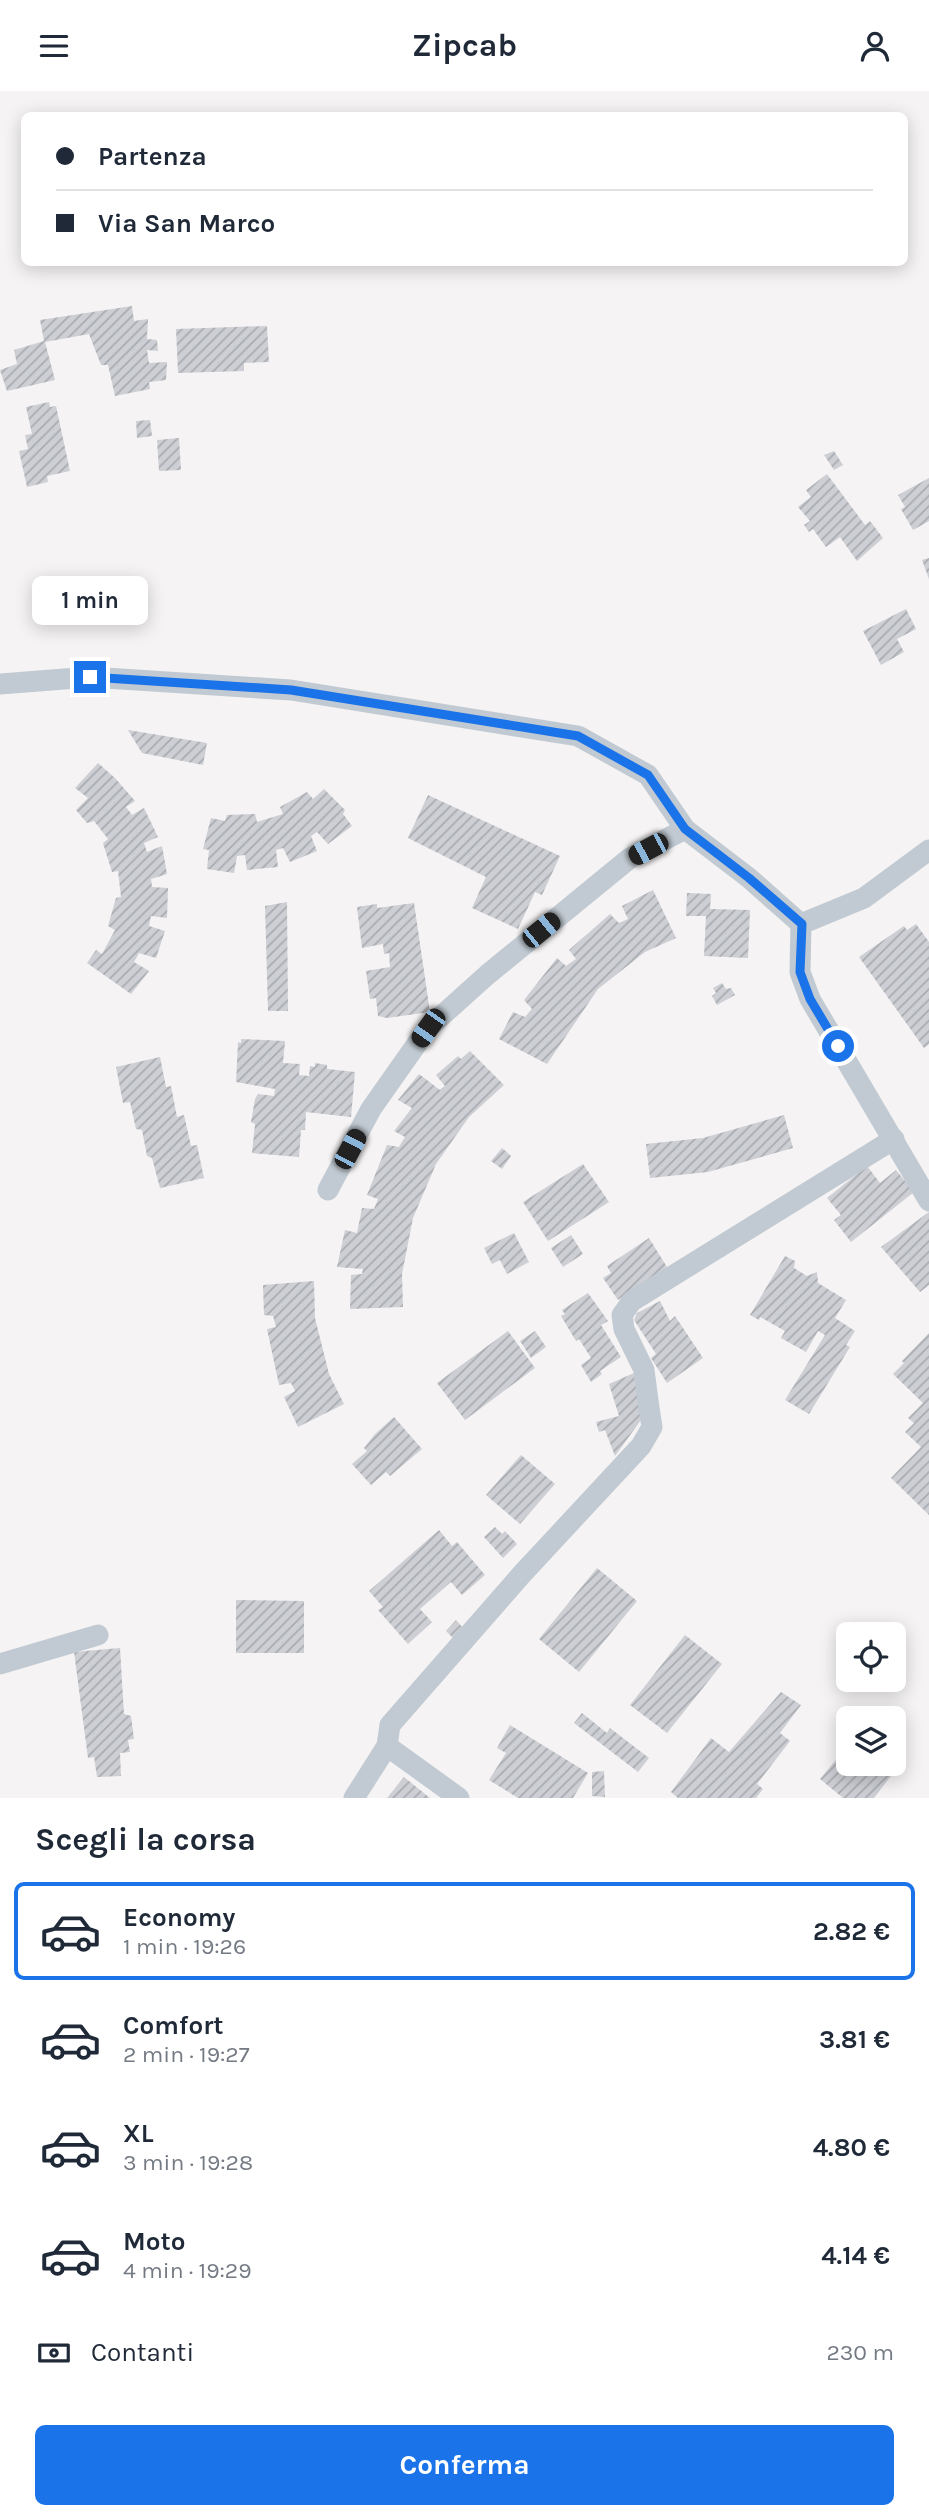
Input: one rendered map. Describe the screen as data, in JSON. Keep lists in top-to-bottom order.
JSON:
{
  "page": {
    "header": "Zipcab",
    "banner": ["Partenza", "Via San Marco"],
    "bubble": "1 min",
    "heading": "Scegli la corsa",
    "list": [
      {
        "name": "Economy",
        "note": "1 min · 19:26",
        "value": "2.82 €"
      },
      {
        "name": "Comfort",
        "note": "2 min · 19:27",
        "value": "3.81 €"
      },
      {
        "name": "XL",
        "note": "3 min · 19:28",
        "value": "4.80 €"
      },
      {
        "name": "Moto",
        "note": "4 min · 19:29",
        "value": "4.14 €"
      }
    ],
    "pay": ["Contanti", "230 m"],
    "buttons": "Conferma"
  }
}
